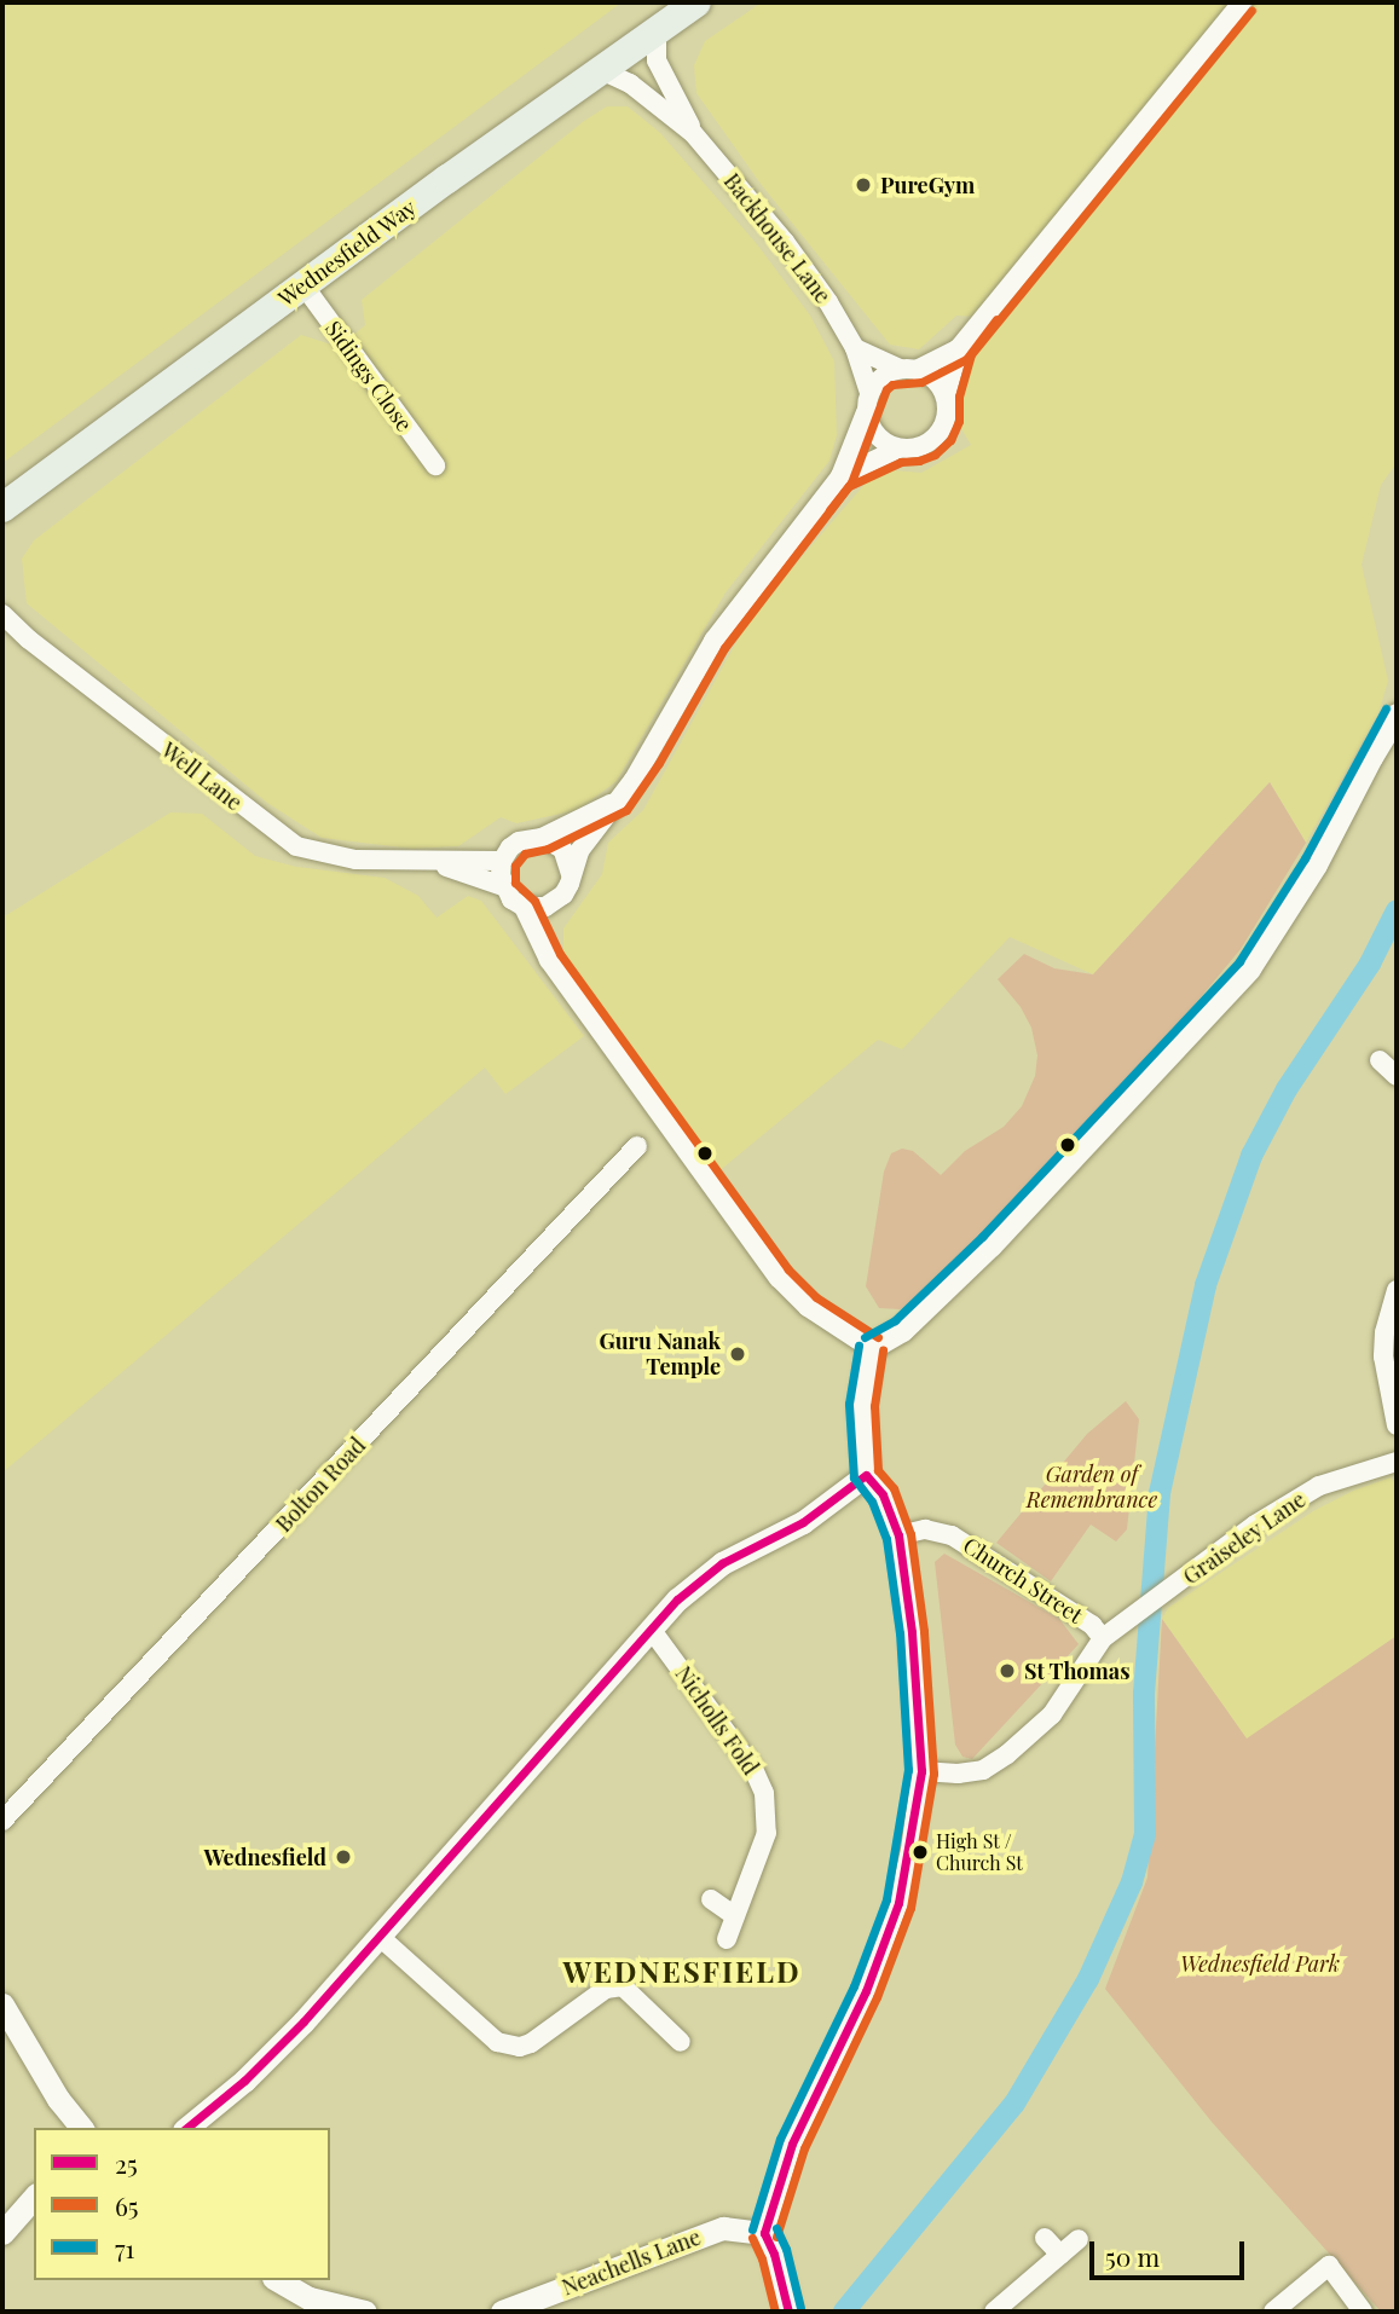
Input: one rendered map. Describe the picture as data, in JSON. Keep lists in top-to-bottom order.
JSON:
{
  "streets": {
    "main road": ["Wednesfield Way"],
    "street": [
      "Backhouse Lane",
      "Sidings Close",
      "Well Lane",
      "Bolton Road",
      "Graiseley Lane",
      "Church Street",
      "Nicholls Fold",
      "Neachells Lane"
    ]
  },
  "crossings": [
    ["Wednesfield Way", "Sidings Close"],
    ["Graiseley Lane", "Church Street"]
  ],
  "districts": ["WEDNESFIELD"],
  "parks": ["Garden of Remembrance", "Wednesfield Park"],
  "places": [
    "PureGym",
    "Guru Nanak Temple",
    "St Thomas",
    "High St / Church St",
    "Wednesfield"
  ],
  "lines": ["transit line 65", "transit line 71", "transit line 25"],
  "legend": ["25", "65", "71"],
  "scale_bar": "50 m"
}
